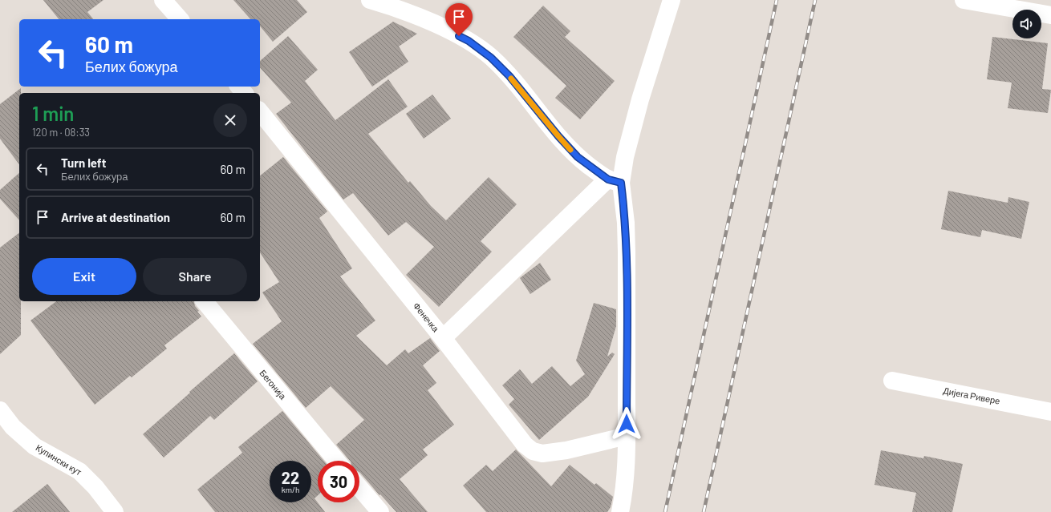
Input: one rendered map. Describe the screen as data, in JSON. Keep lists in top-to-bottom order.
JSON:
{
  "streets": {
    "street": [
      "Фенечка",
      "Бегонија",
      "Дијега Ривере",
      "Купински кут"
    ]
  },
  "page": {
    "turn": ["60 m", "Белих божура"],
    "heading": ["1 min", "120 m · 08:33"],
    "list": [
      {
        "name": "Turn left",
        "note": "Белих божура",
        "value": "60 m"
      },
      {
        "name": "Arrive at destination",
        "value": "60 m"
      }
    ],
    "buttons": ["Exit", "Share"],
    "speed": "22 km/h",
    "limit": "30"
  }
}
